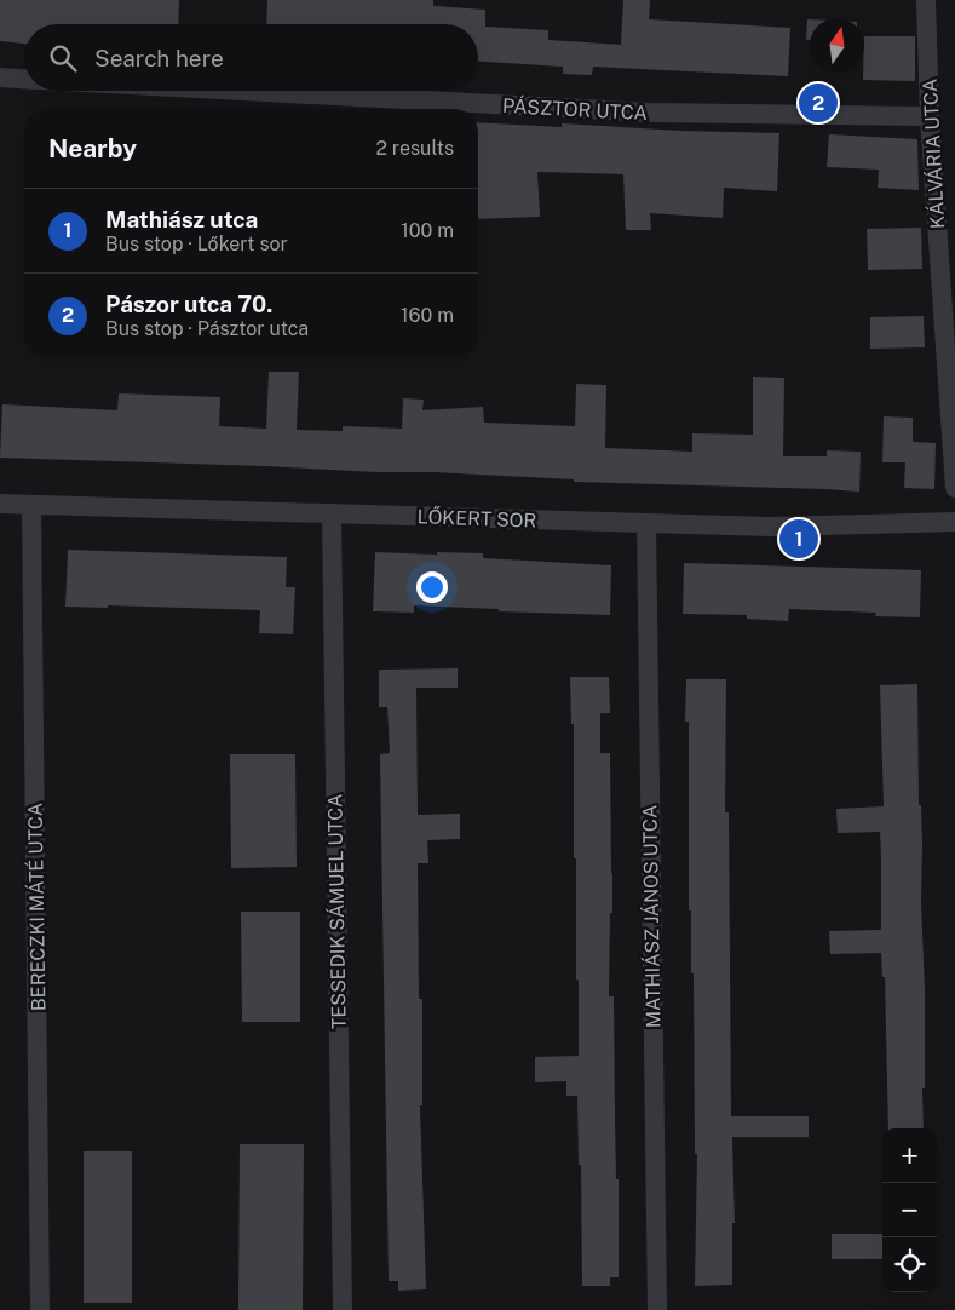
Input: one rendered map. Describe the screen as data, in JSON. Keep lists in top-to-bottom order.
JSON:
{
  "streets": {
    "street": [
      "PÁSZTOR UTCA",
      "KÁLVÁRIA UTCA",
      "LŐKERT SOR",
      "BERECZKI MÁTÉ UTCA",
      "TESSEDIK SÁMUEL UTCA",
      "MATHIÁSZ JÁNOS UTCA"
    ]
  },
  "crossings": [
    ["PÁSZTOR UTCA", "KÁLVÁRIA UTCA"],
    ["LŐKERT SOR", "BERECZKI MÁTÉ UTCA"],
    ["LŐKERT SOR", "TESSEDIK SÁMUEL UTCA"],
    ["LŐKERT SOR", "MATHIÁSZ JÁNOS UTCA"]
  ],
  "north": "top",
  "page": {
    "search": "Search here",
    "pins": ["2", "1"],
    "heading": ["Nearby", "2 results"],
    "list": [
      {
        "mark": "1",
        "name": "Mathiász utca",
        "note": "Bus stop · Lőkert sor",
        "value": "100 m"
      },
      {
        "mark": "2",
        "name": "Pászor utca 70.",
        "note": "Bus stop · Pásztor utca",
        "value": "160 m"
      }
    ],
    "map_buttons": ["+", "−"]
  }
}
